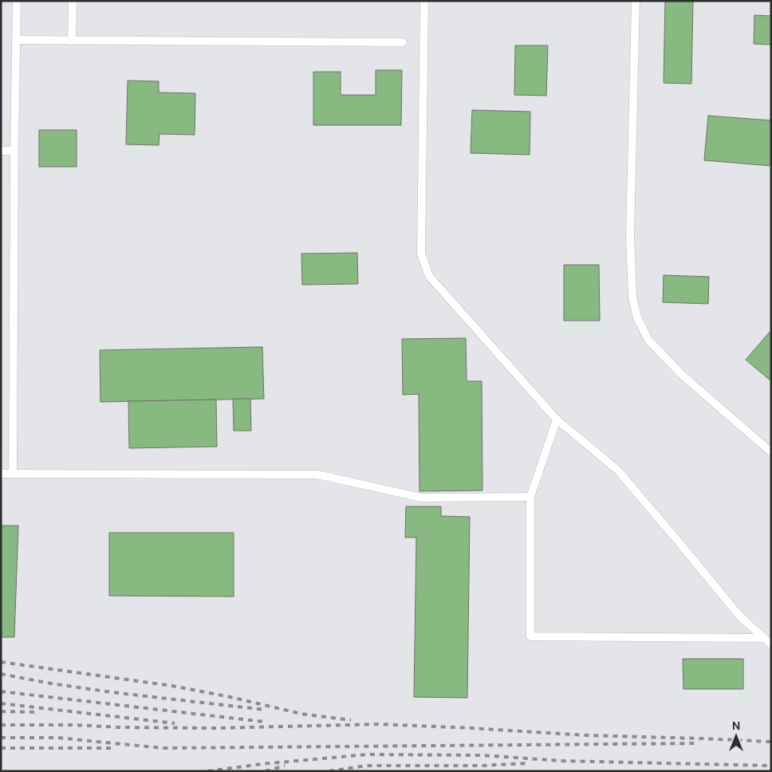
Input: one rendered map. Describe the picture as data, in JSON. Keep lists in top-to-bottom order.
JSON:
{
  "north": "top"
}
